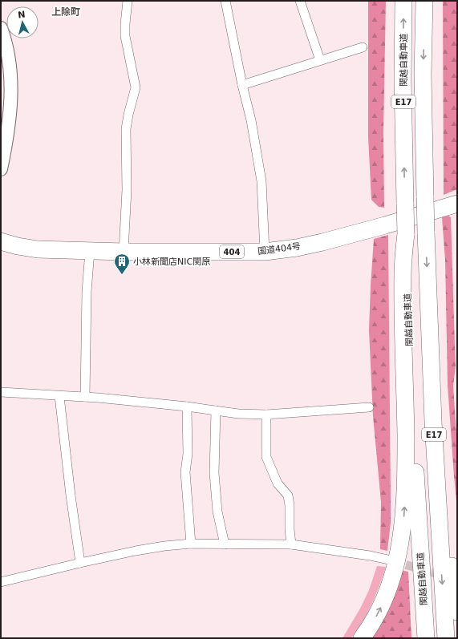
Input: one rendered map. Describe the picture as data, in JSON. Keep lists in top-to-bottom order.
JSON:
{
  "streets": {
    "highway": [
      "関越自動車道",
      "E17",
      "国道404号",
      "404"
    ]
  },
  "districts": ["上除町"],
  "places": {
    "building": ["小林新聞店NIC関原"]
  },
  "north": "top"
}
